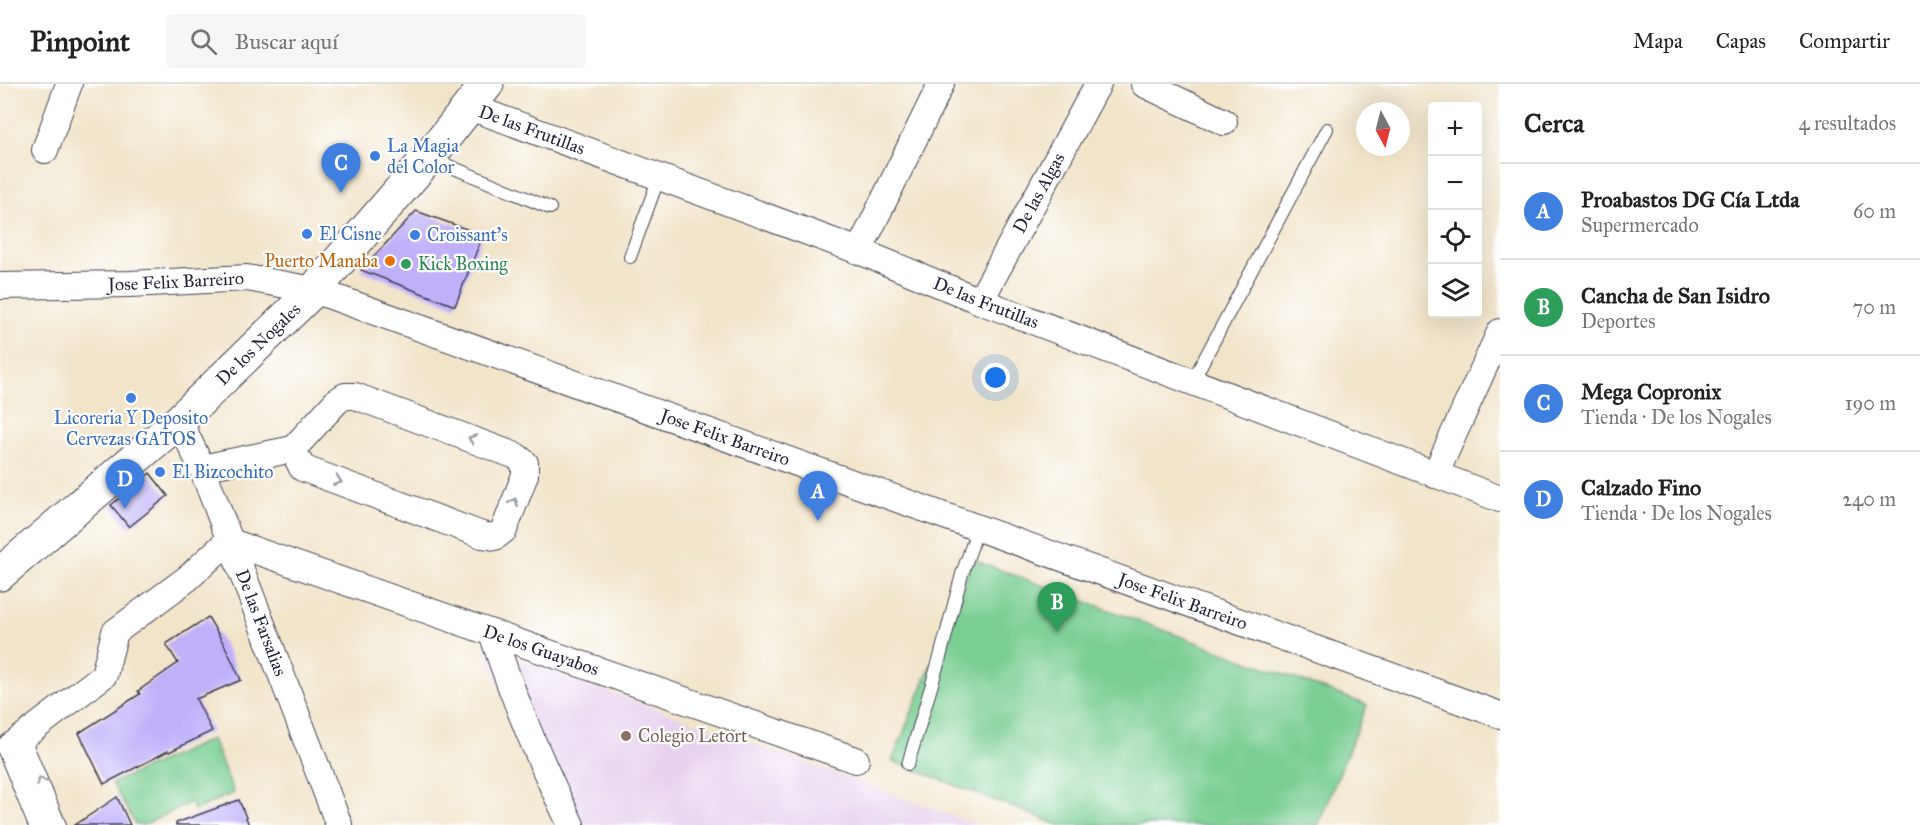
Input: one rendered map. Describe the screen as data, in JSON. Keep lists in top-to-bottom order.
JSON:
{
  "streets": {
    "street": [
      "De las Frutillas",
      "De las Algas",
      "Jose Felix Barreiro",
      "De los Nogales",
      "De las Farsalias",
      "De los Guayabos"
    ]
  },
  "crossings": [
    ["De las Frutillas", "De las Algas"],
    ["De las Frutillas", "De los Nogales"],
    ["Jose Felix Barreiro", "De los Nogales"],
    ["De los Nogales", "De las Farsalias"],
    ["De las Farsalias", "De los Guayabos"]
  ],
  "places": [
    "La Magia del Color",
    "El Cisne",
    "Croissant's",
    "Puerto Manaba",
    "Kick Boxing",
    "Licoreria Y Deposito Cervezas GATOS",
    "El Bizcochito",
    "Colegio Letort"
  ],
  "north": "bottom",
  "page": {
    "header": "Pinpoint",
    "search": "Buscar aquí",
    "nav": ["Mapa", "Capas", "Compartir"],
    "heading": ["Cerca", "4 resultados"],
    "map_buttons": ["+", "−"],
    "pins": [
      "C",
      "D",
      "A",
      "B"
    ],
    "list": [
      {
        "mark": "A",
        "name": "Proabastos DG Cía Ltda",
        "note": "Supermercado",
        "value": "60 m"
      },
      {
        "mark": "B",
        "name": "Cancha de San Isidro",
        "note": "Deportes",
        "value": "70 m"
      },
      {
        "mark": "C",
        "name": "Mega Copronix",
        "note": "Tienda · De los Nogales",
        "value": "190 m"
      },
      {
        "mark": "D",
        "name": "Calzado Fino",
        "note": "Tienda · De los Nogales",
        "value": "240 m"
      }
    ]
  }
}
